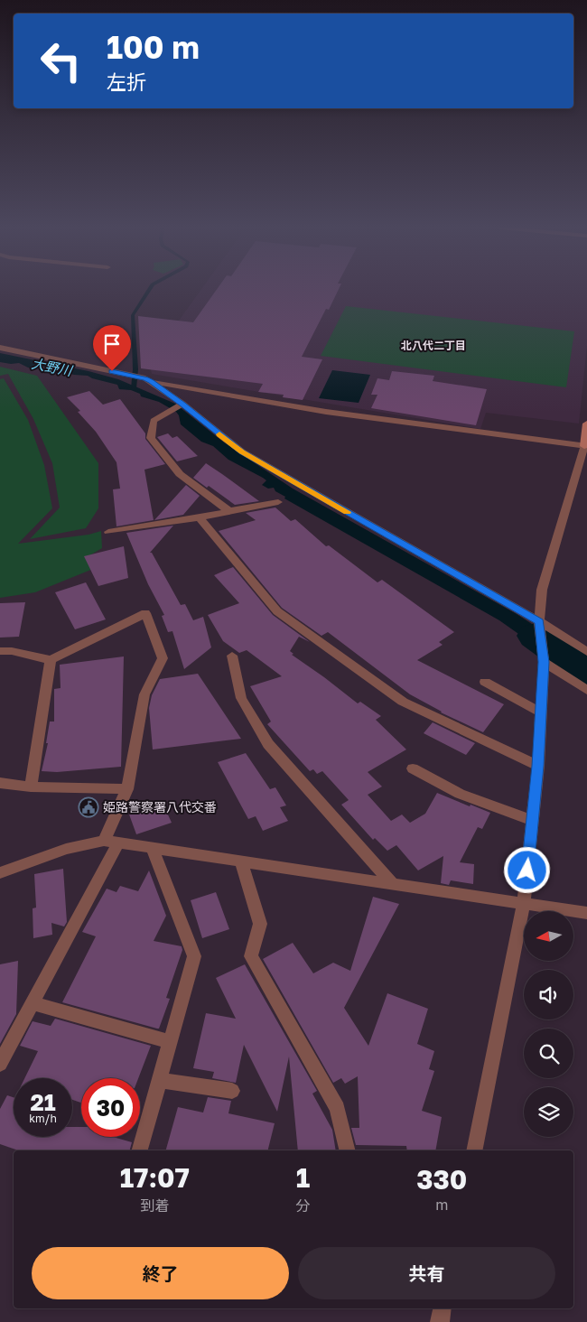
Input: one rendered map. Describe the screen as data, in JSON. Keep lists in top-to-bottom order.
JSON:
{
  "districts": ["北八代二丁目"],
  "water": ["大野川"],
  "places": {
    "public building": ["姫路警察署八代交番"]
  },
  "north": "left",
  "page": {
    "turn": ["100 m", "左折"],
    "speed": "21 km/h",
    "limit": "30",
    "eta": [
      "17:07",
      "到着",
      "1",
      "分",
      "330",
      "m"
    ],
    "buttons": ["終了", "共有"]
  }
}
